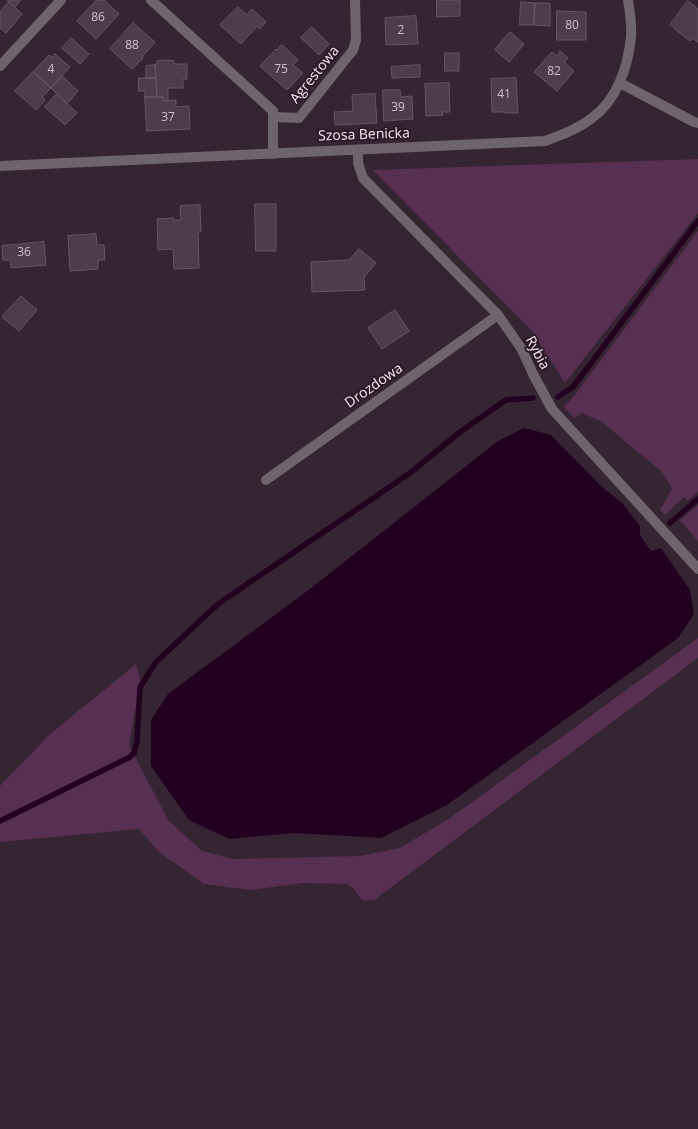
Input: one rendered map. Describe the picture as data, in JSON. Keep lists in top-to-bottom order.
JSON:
{
  "streets": {
    "street": [
      "Agrestowa",
      "Szosa Benicka",
      "Rybia",
      "Drozdowa"
    ]
  },
  "crossings": [
    ["Szosa Benicka", "Rybia"],
    ["Rybia", "Drozdowa"]
  ],
  "house_numbers": [
    "86",
    "80",
    "2",
    "88",
    "4",
    "75",
    "82",
    "41",
    "39",
    "37",
    "36"
  ]
}
